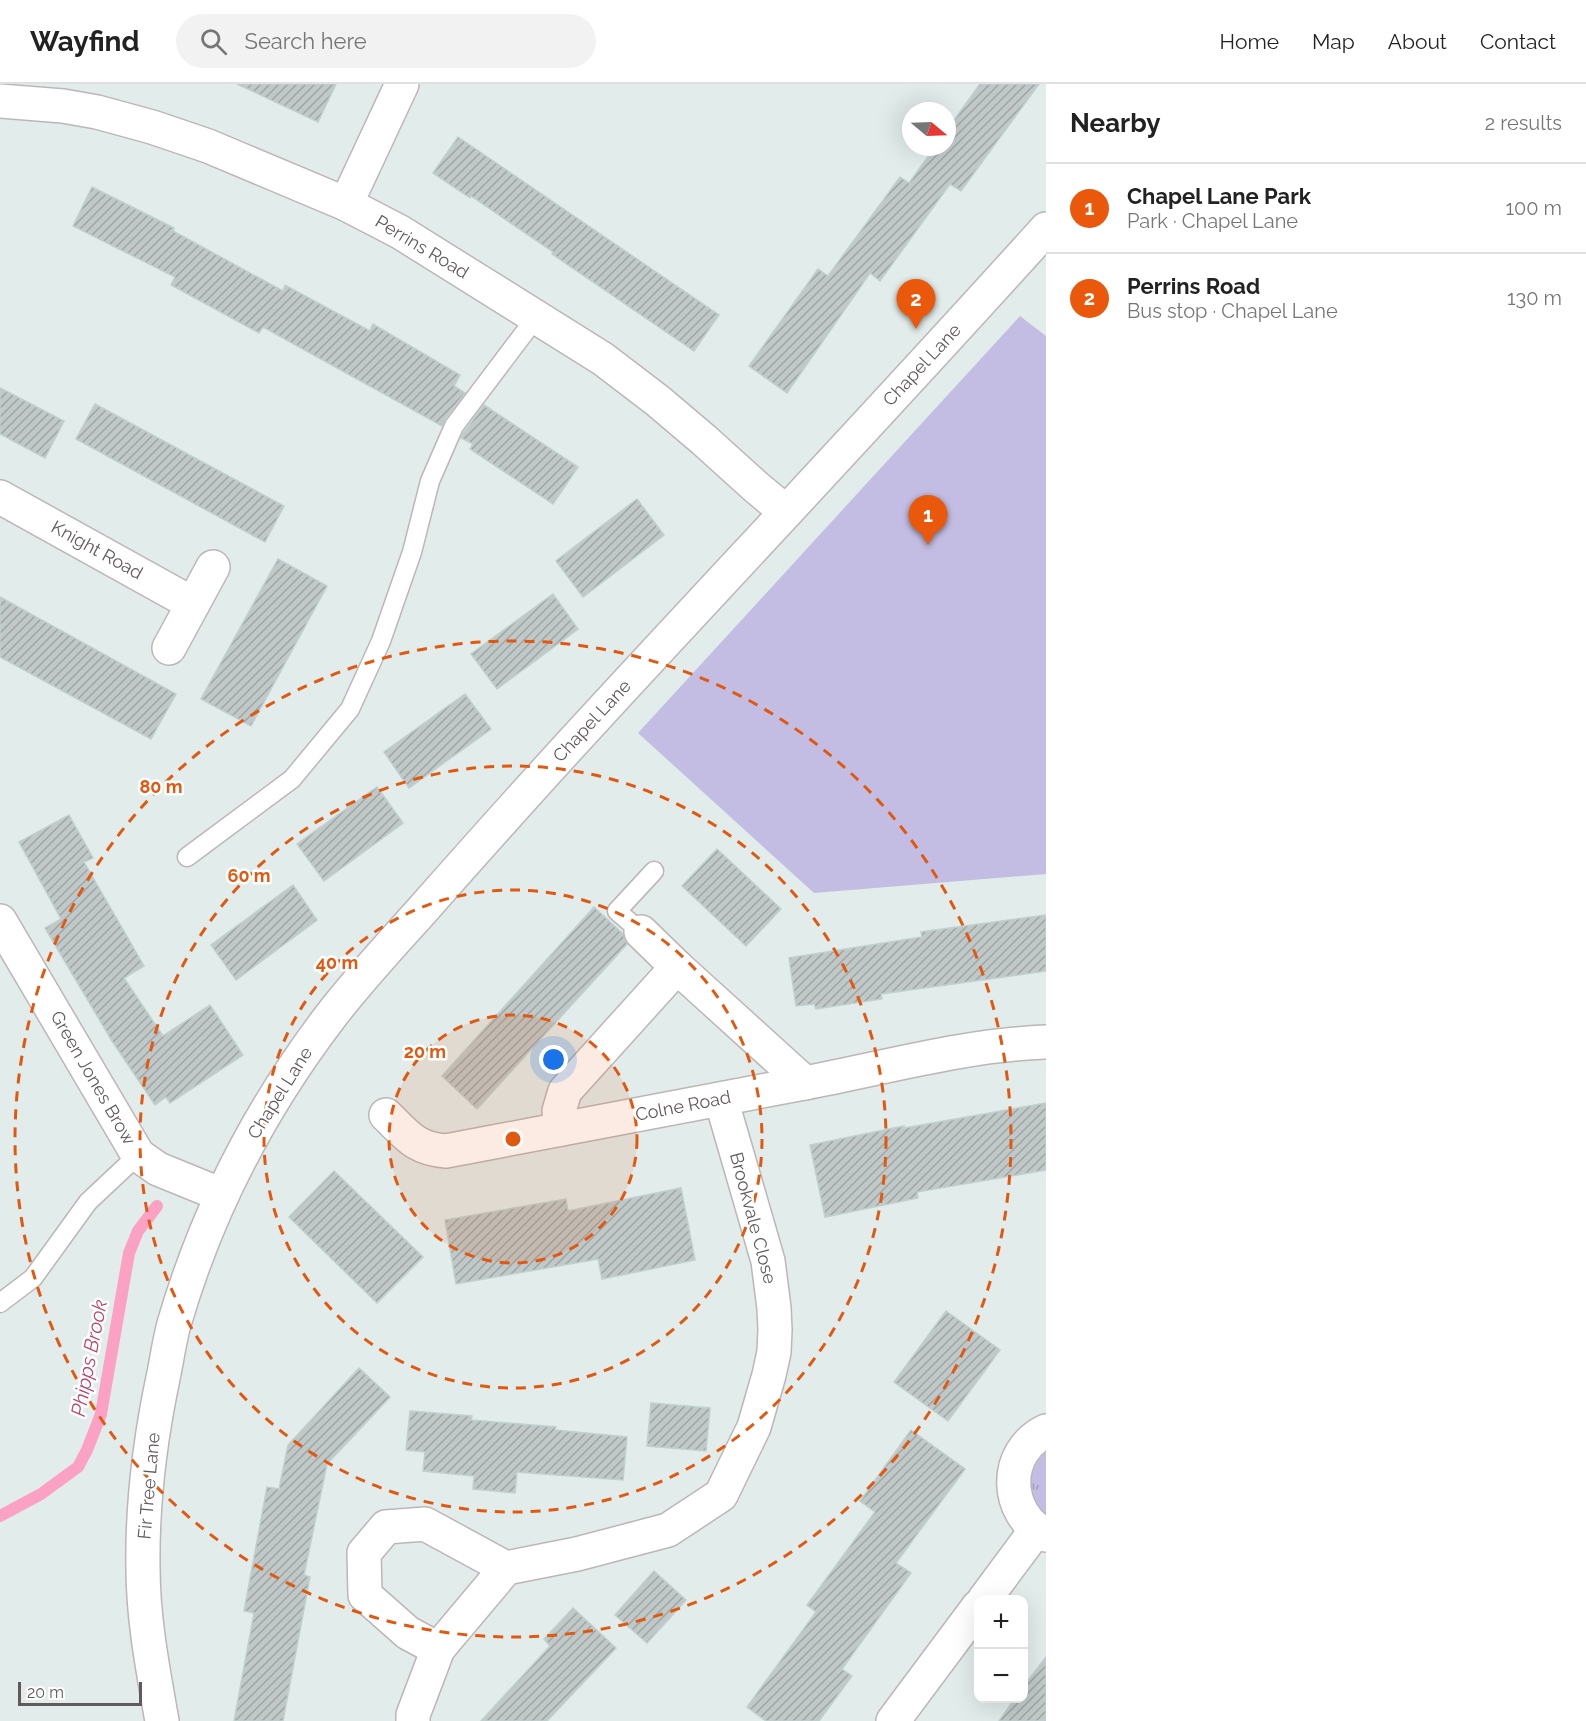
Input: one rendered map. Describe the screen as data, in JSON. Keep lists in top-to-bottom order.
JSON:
{
  "streets": {
    "street": [
      "Perrins Road",
      "Chapel Lane",
      "Knight Road",
      "Green Jones Brow",
      "Colne Road",
      "Brookvale Close",
      "Fir Tree Lane"
    ]
  },
  "crossings": [
    ["Perrins Road", "Chapel Lane"],
    ["Chapel Lane", "Green Jones Brow"],
    ["Chapel Lane", "Fir Tree Lane"],
    ["Colne Road", "Brookvale Close"]
  ],
  "water": ["Phipps Brook"],
  "scale_bar": "20 m",
  "north": "right",
  "page": {
    "header": "Wayfind",
    "search": "Search here",
    "nav": [
      "Home",
      "Map",
      "About",
      "Contact"
    ],
    "heading": ["Nearby", "2 results"],
    "list": [
      {
        "mark": "1",
        "name": "Chapel Lane Park",
        "note": "Park · Chapel Lane",
        "value": "100 m"
      },
      {
        "mark": "2",
        "name": "Perrins Road",
        "note": "Bus stop · Chapel Lane",
        "value": "130 m"
      }
    ],
    "pins": ["2", "1"],
    "map_buttons": ["+", "−"],
    "scale": "20 m"
  },
  "rings": [
    "80 m",
    "60 m",
    "40 m",
    "20 m"
  ]
}
